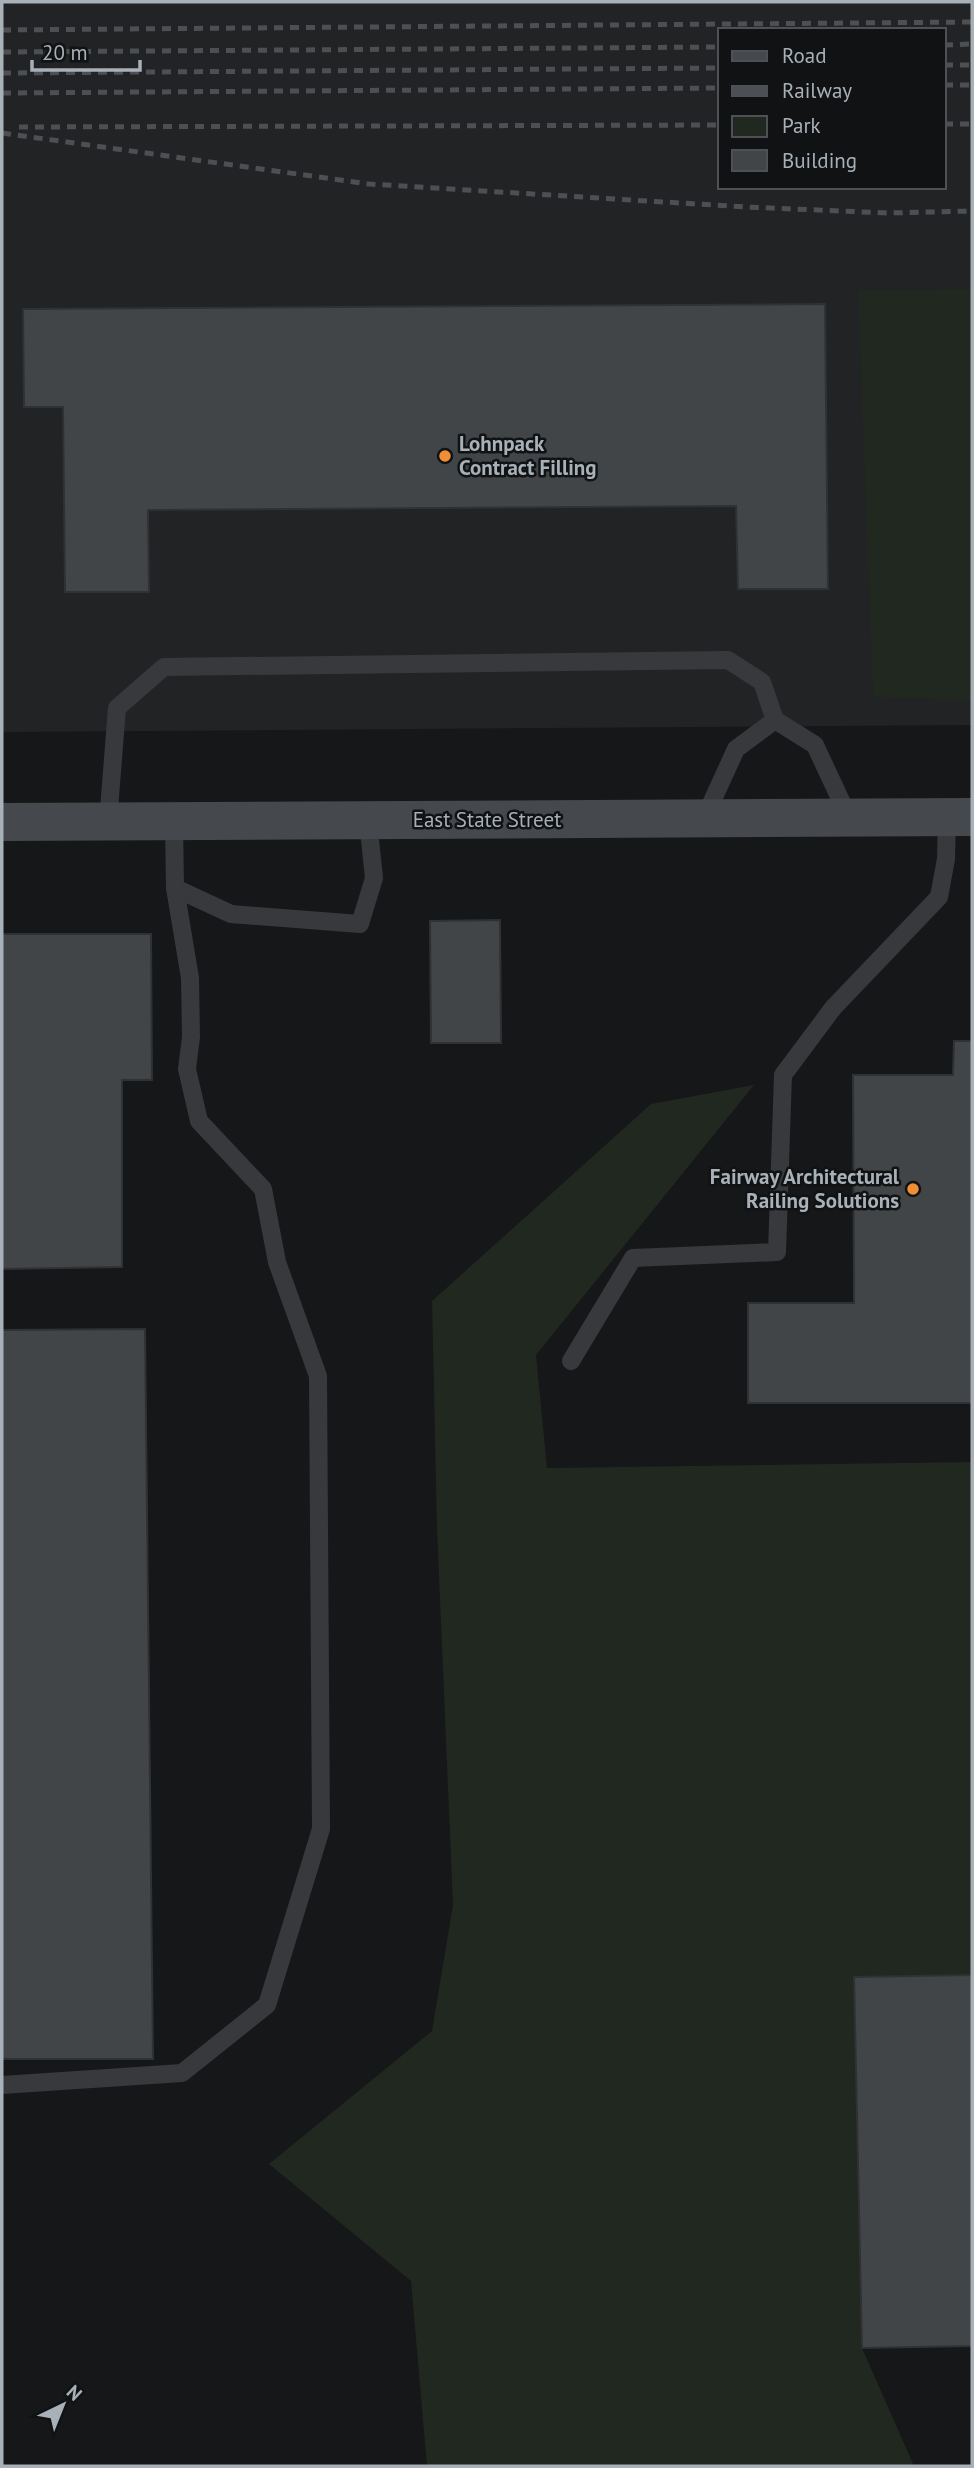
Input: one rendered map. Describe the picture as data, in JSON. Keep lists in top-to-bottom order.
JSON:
{
  "streets": {
    "street": ["East State Street"]
  },
  "places": ["Lohnpack Contract Filling", "Fairway Architectural Railing Solutions"],
  "legend": [
    "Road",
    "Railway",
    "Park",
    "Building"
  ],
  "scale_bar": "20 m",
  "north": "top right"
}
